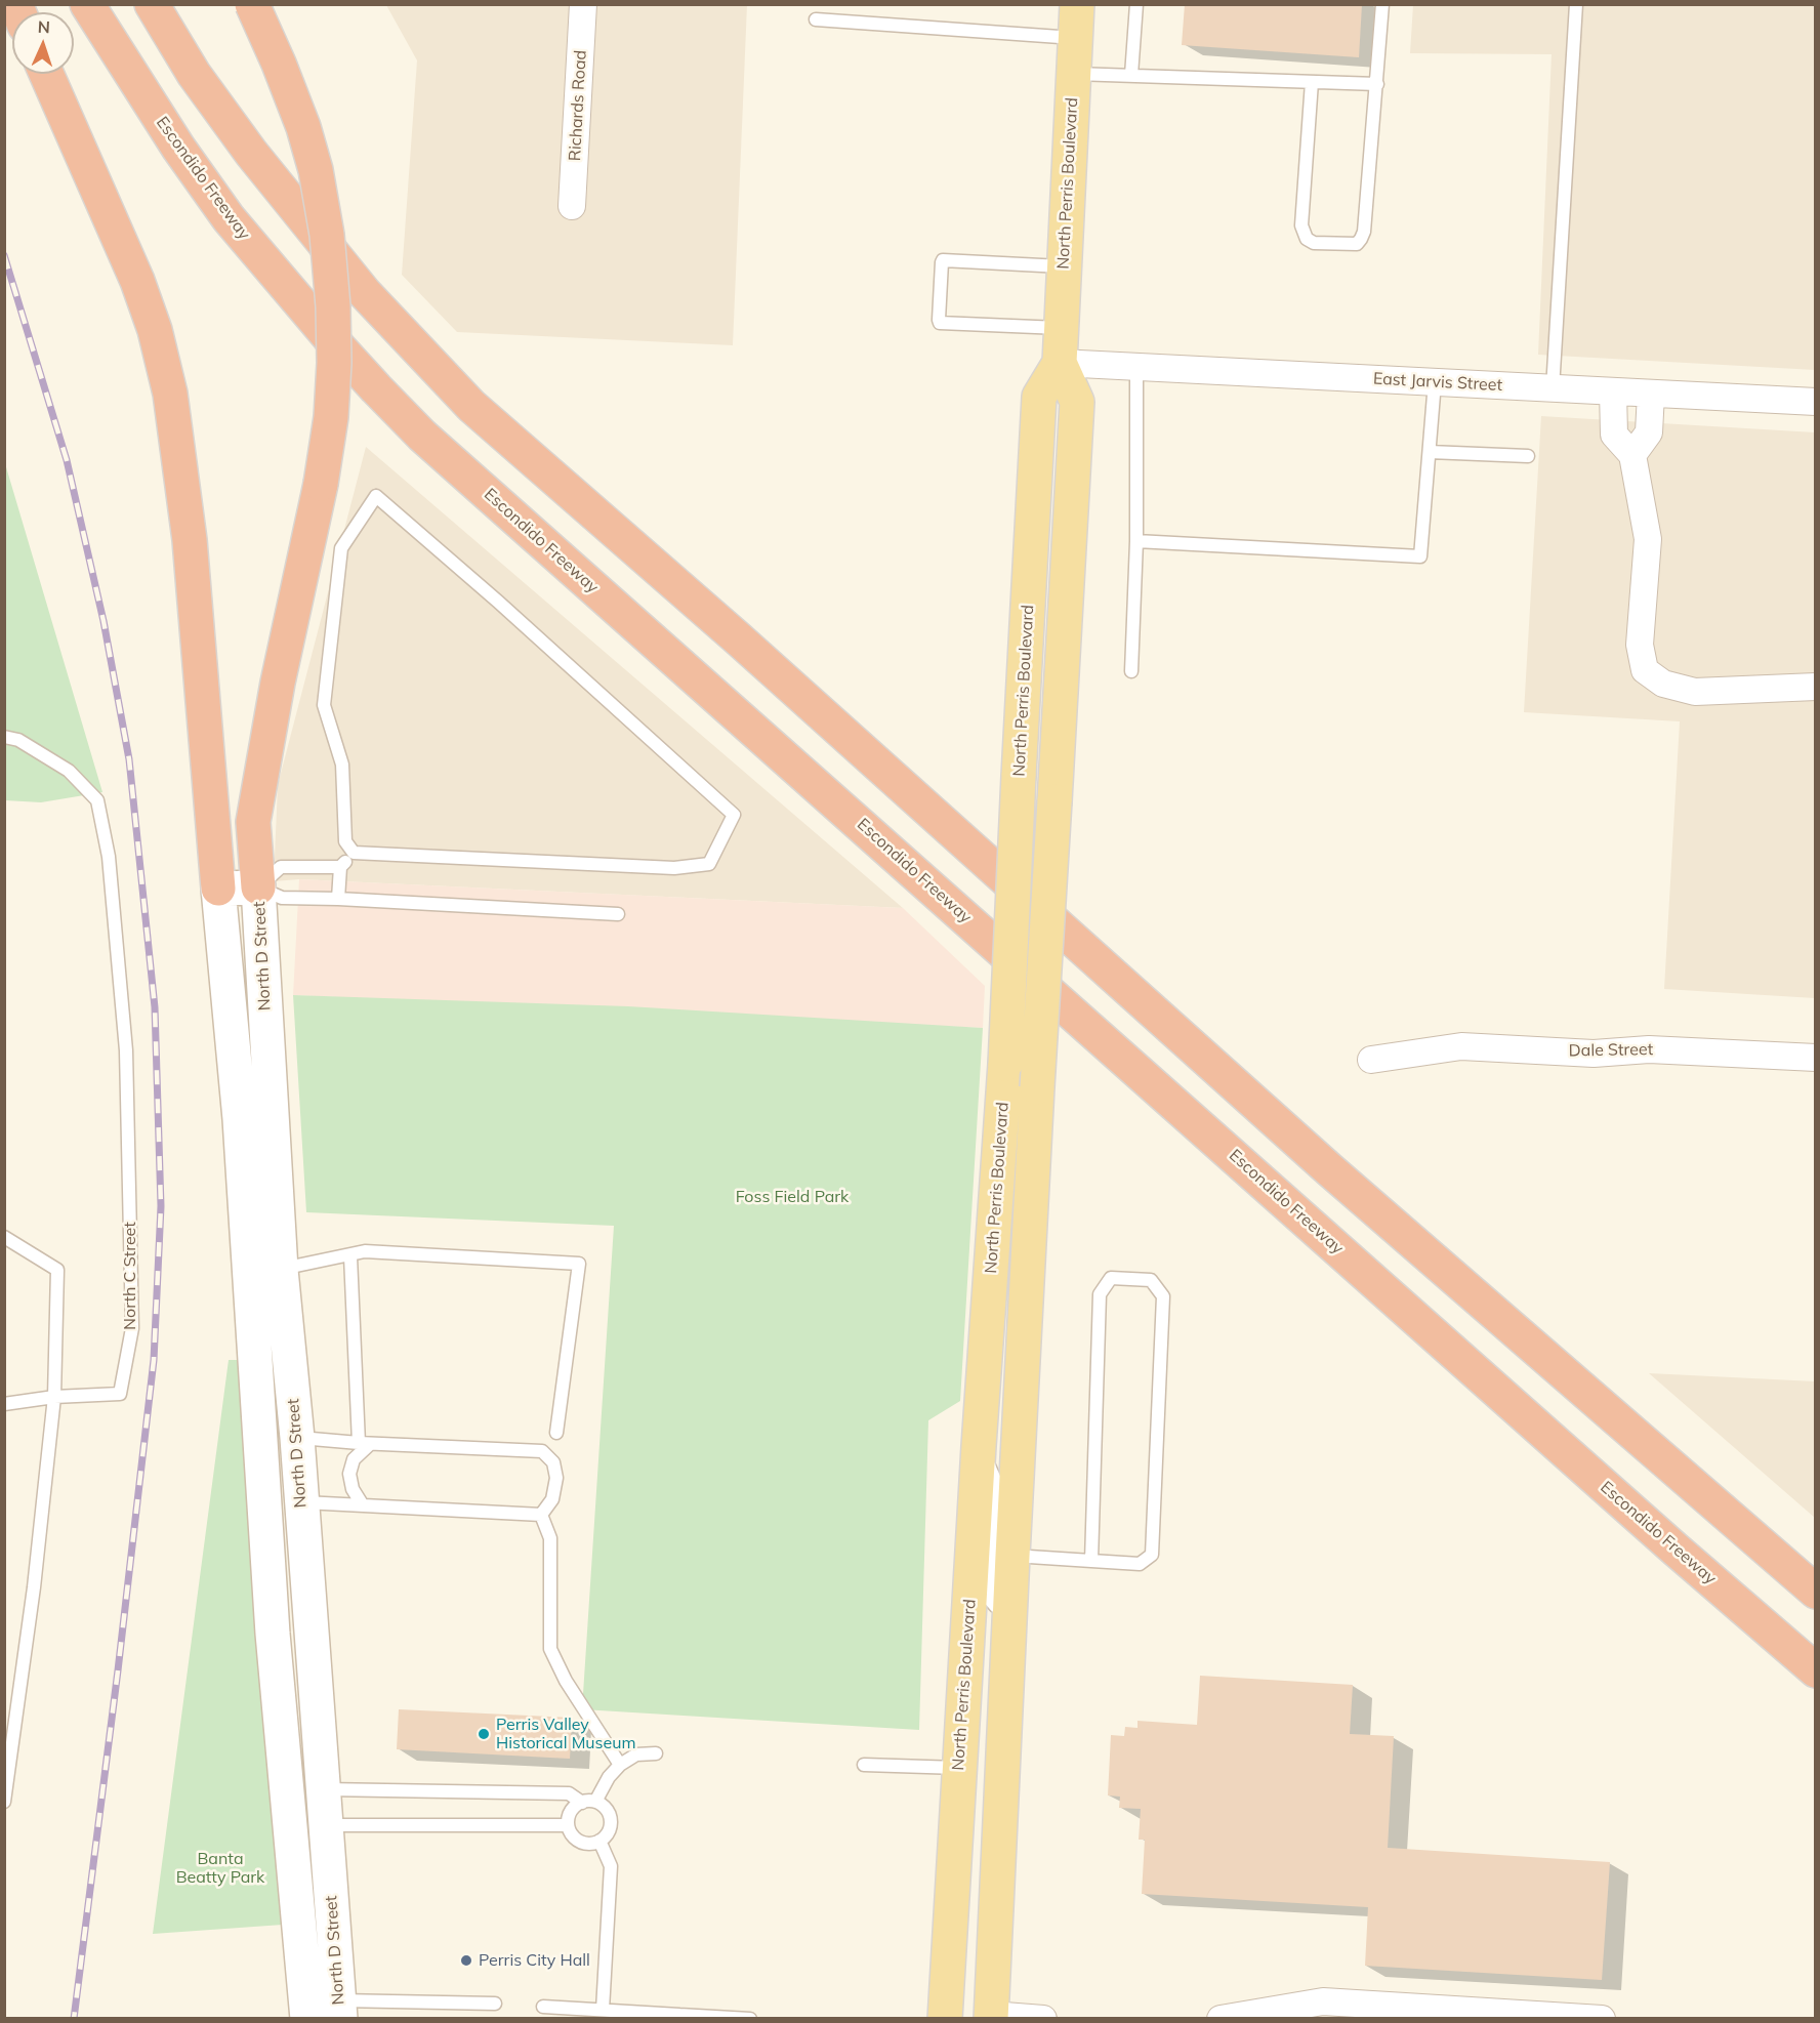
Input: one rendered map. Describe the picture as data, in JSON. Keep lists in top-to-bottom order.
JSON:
{
  "streets": {
    "highway": ["Escondido Freeway"],
    "main road": ["North Perris Boulevard", "North D Street"],
    "street": ["Richards Road", "East Jarvis Street", "Dale Street"],
    "lane": ["North C Street"]
  },
  "crossings": [
    ["North Perris Boulevard", "East Jarvis Street"]
  ],
  "parks": ["Foss Field Park", "Banta Beatty Park"],
  "places": ["Perris Valley Historical Museum", "Perris City Hall"],
  "north": "top"
}
